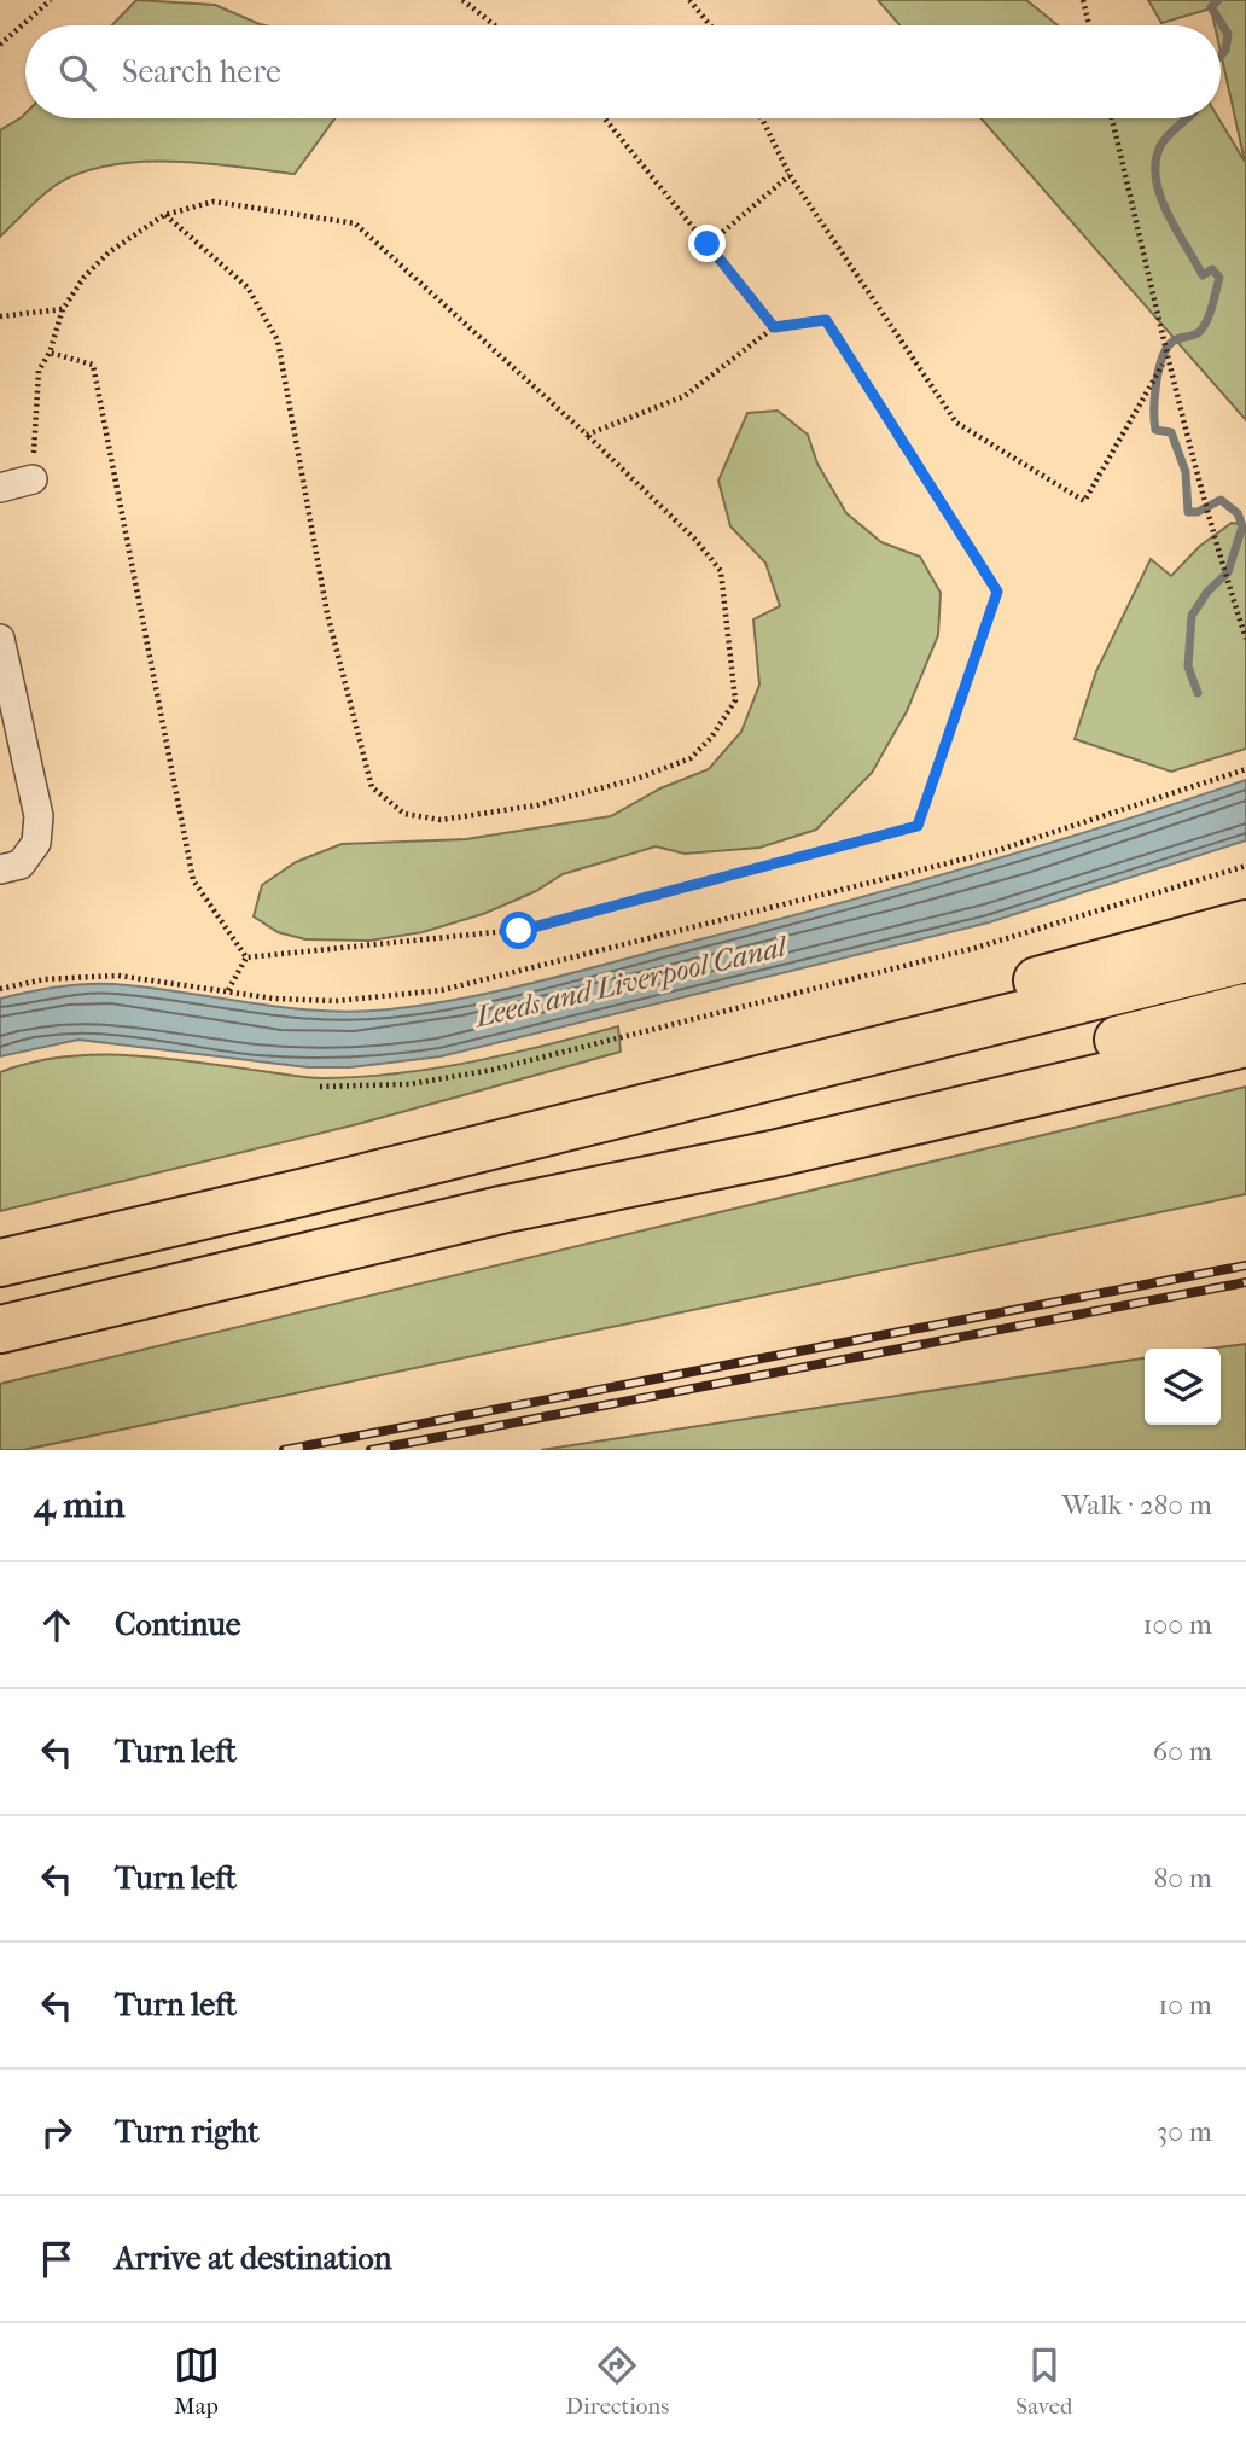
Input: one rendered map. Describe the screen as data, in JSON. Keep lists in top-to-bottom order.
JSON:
{
  "water": ["Leeds and Liverpool Canal"],
  "page": {
    "search": "Search here",
    "heading": ["4 min", "Walk · 280 m"],
    "list": [
      ["Continue", "100 m"],
      ["Turn left", "60 m"],
      ["Turn left", "80 m"],
      ["Turn left", "10 m"],
      ["Turn right", "30 m"],
      "Arrive at destination"
    ],
    "nav": ["Map", "Directions", "Saved"]
  }
}
